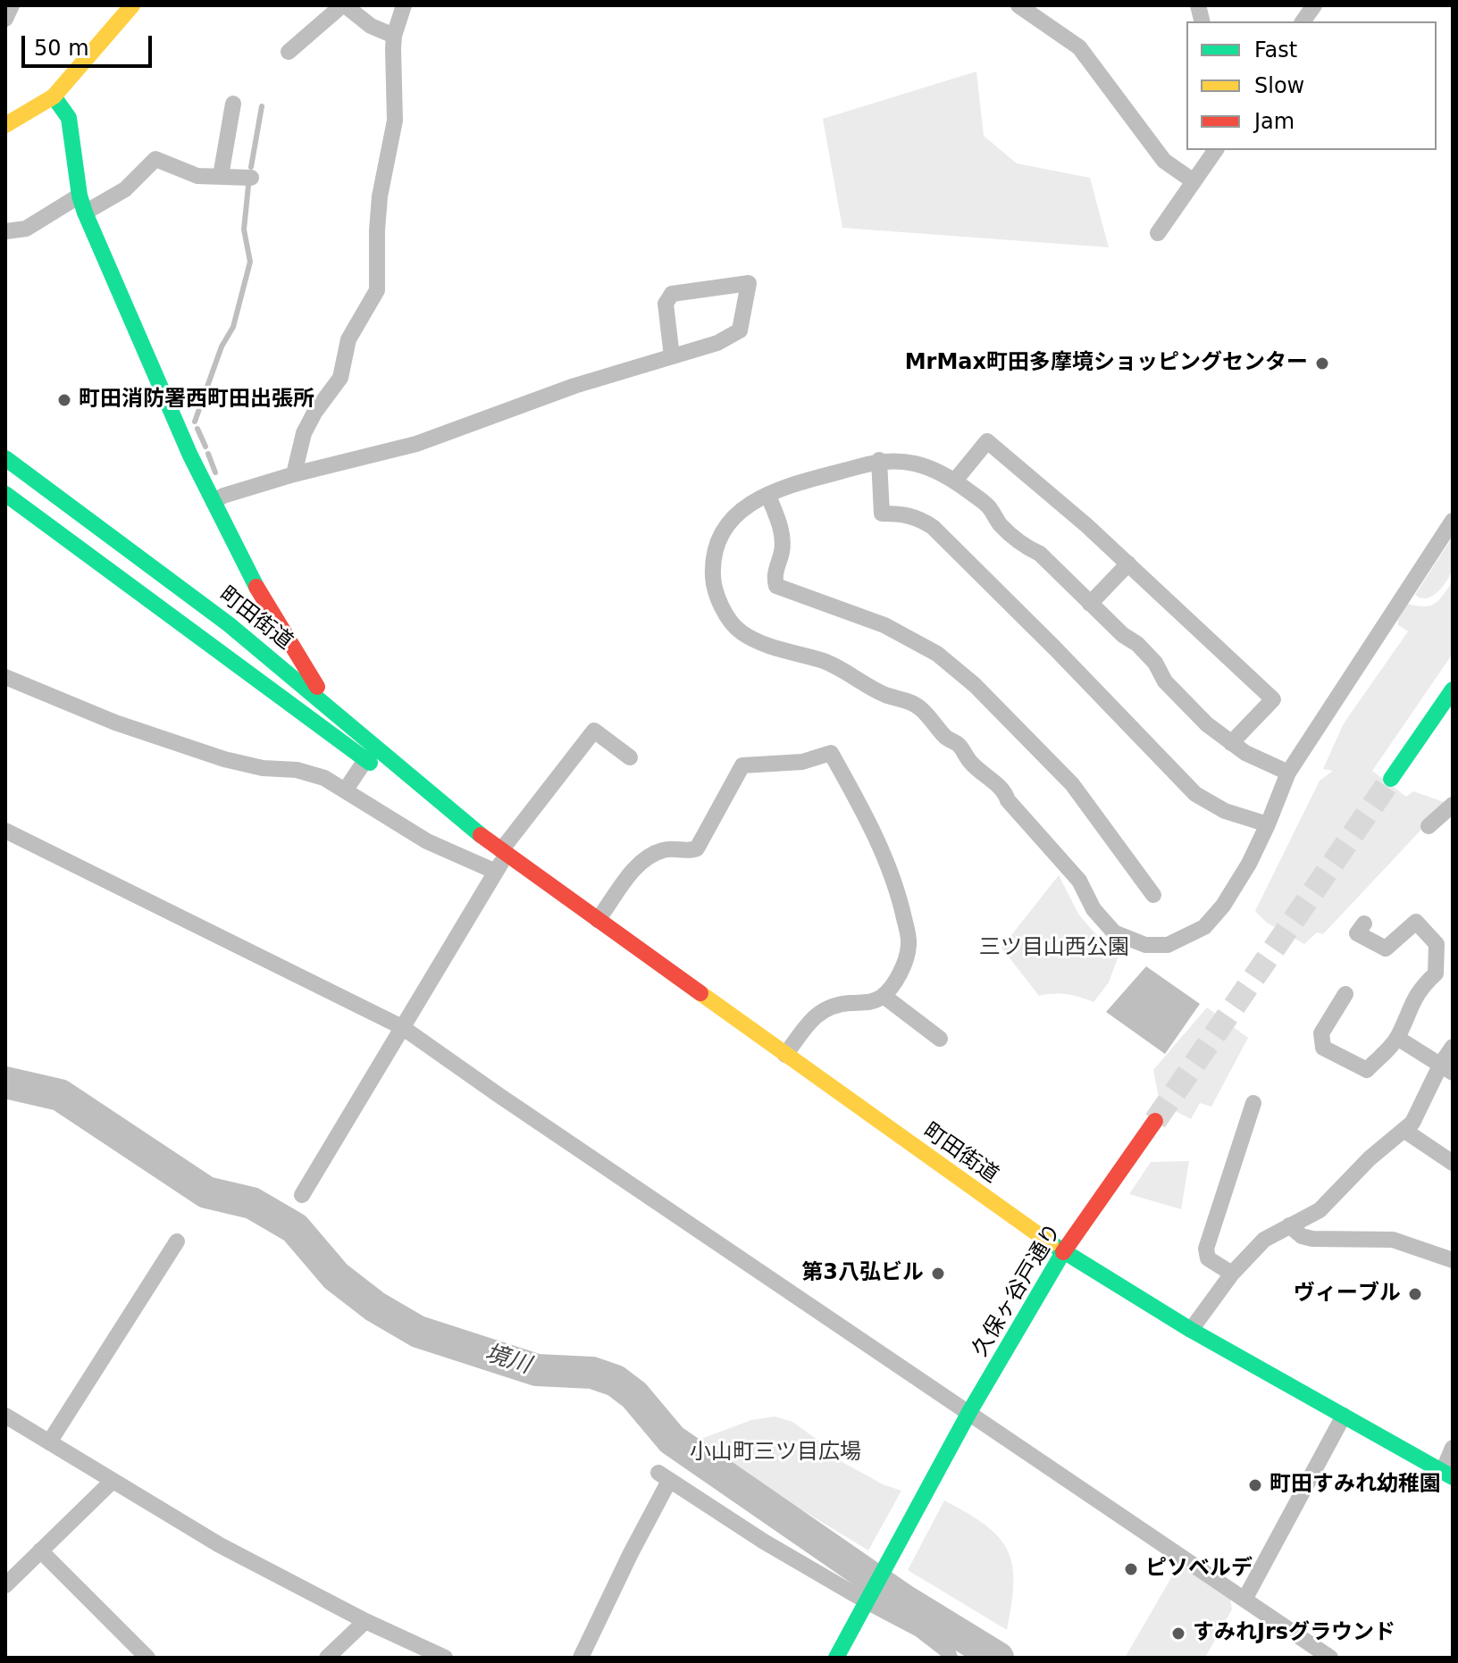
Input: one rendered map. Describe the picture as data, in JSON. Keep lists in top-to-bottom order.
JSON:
{
  "streets": {
    "main road": ["町田街道", "久保ヶ谷戸通り"]
  },
  "crossings": [
    ["町田街道", "久保ヶ谷戸通り"]
  ],
  "water": ["境川"],
  "parks": ["三ツ目山西公園", "小山町三ツ目広場"],
  "places": [
    "MrMax町田多摩境ショッピングセンター",
    "町田消防署西町田出張所",
    "第3八弘ビル",
    "ヴィーブル",
    "町田すみれ幼稚園",
    "ピソベルデ",
    "すみれJrsグラウンド"
  ],
  "legend": ["Fast", "Slow", "Jam"],
  "scale_bar": "50 m"
}
